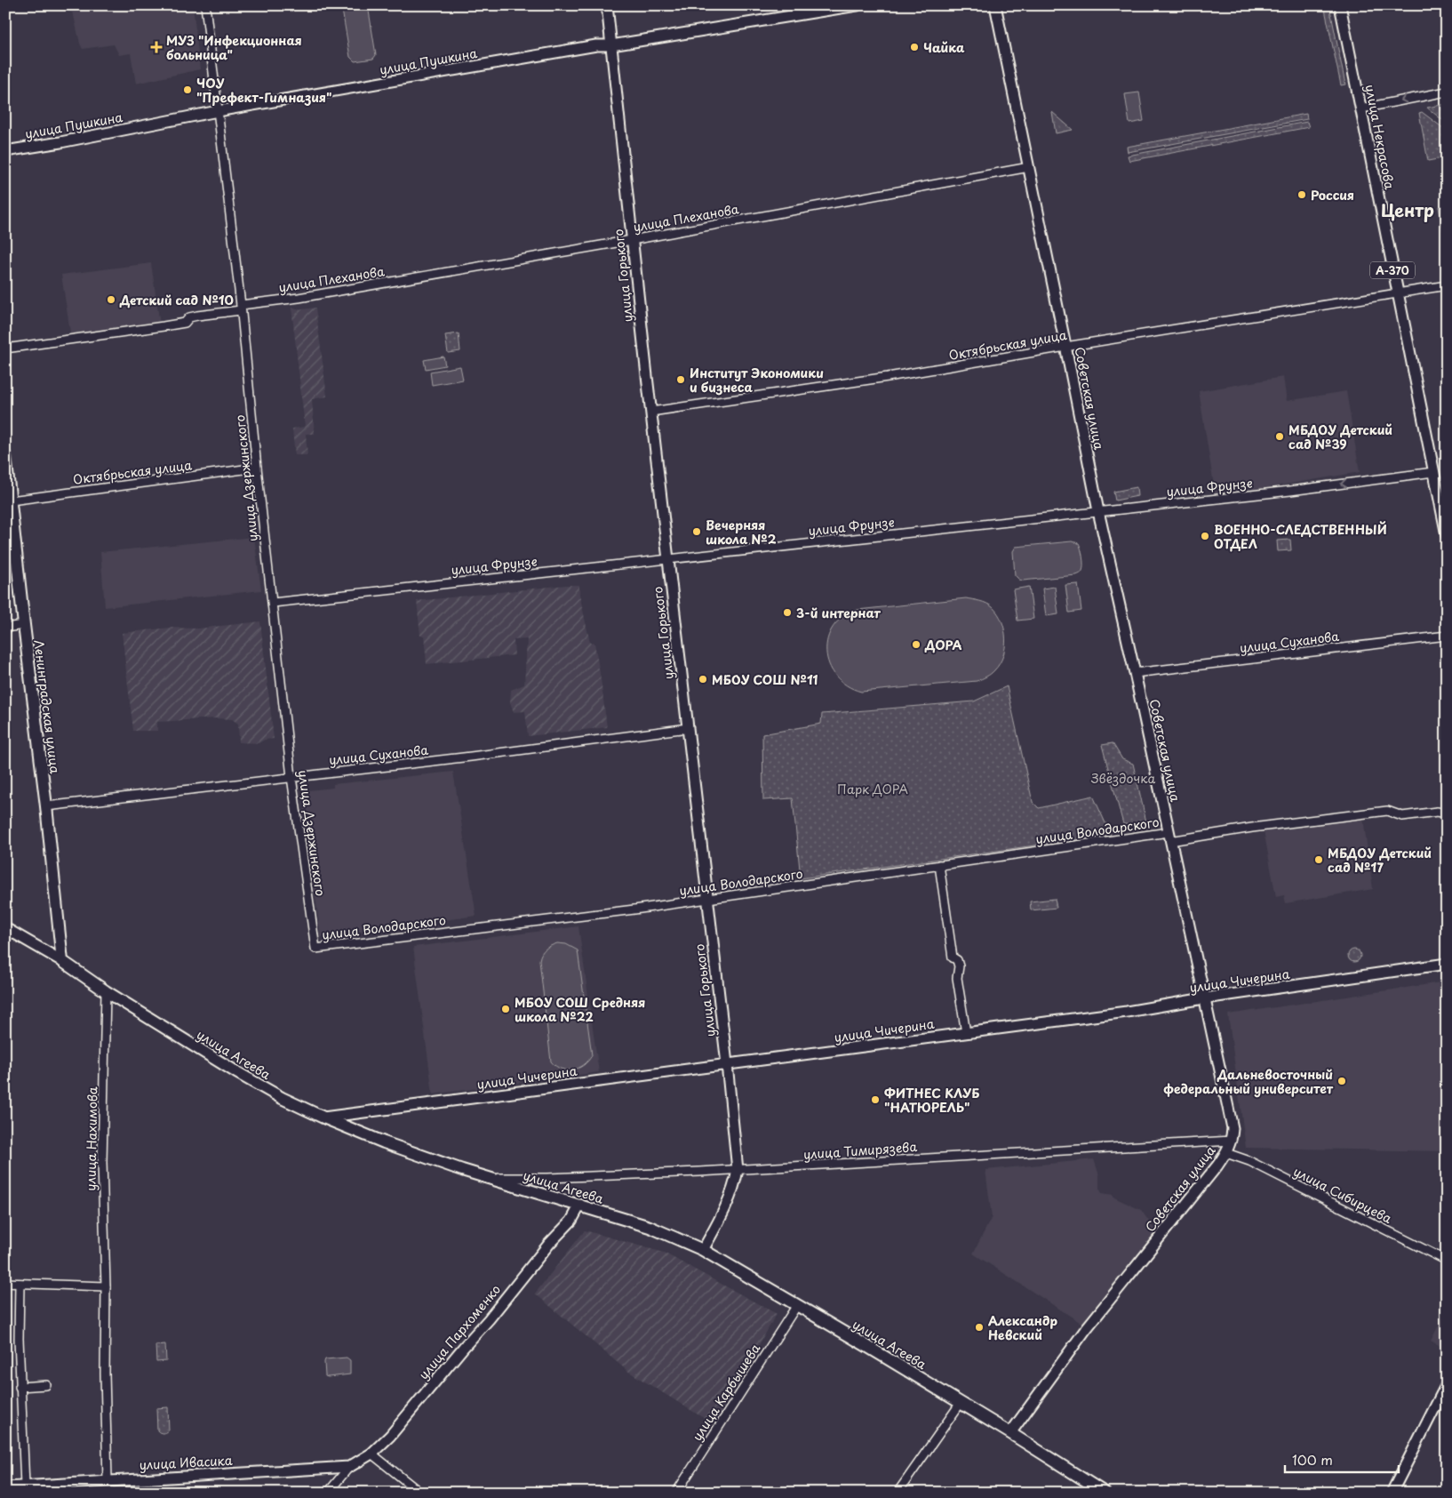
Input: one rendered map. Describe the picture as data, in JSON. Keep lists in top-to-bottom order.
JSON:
{
  "streets": {
    "highway": ["Ленинградская улица", "улица Агеева"],
    "main road": [
      "улица Пушкина",
      "улица Некрасова",
      "А-370",
      "улица Горького",
      "Советская улица",
      "улица Чичерина",
      "улица Пархоменко",
      "улица Ивасика"
    ],
    "street": [
      "улица Плеханова",
      "Октябрьская улица",
      "улица Дзержинского",
      "улица Фрунзе",
      "улица Суханова",
      "улица Володарского",
      "улица Нахимова",
      "улица Тимирязева",
      "улица Сибирцева",
      "улица Карбышева"
    ]
  },
  "crossings": [
    ["улица Пушкина", "улица Горького"],
    ["улица Пушкина", "улица Дзержинского"],
    ["улица Некрасова", "Октябрьская улица"],
    ["улица Некрасова", "улица Фрунзе"],
    ["улица Плеханова", "улица Горького"],
    ["улица Плеханова", "Советская улица"],
    ["улица Плеханова", "улица Дзержинского"],
    ["улица Горького", "Октябрьская улица"],
    ["улица Горького", "улица Фрунзе"],
    ["улица Горького", "улица Суханова"],
    ["улица Горького", "улица Володарского"],
    ["улица Горького", "улица Чичерина"],
    ["улица Горького", "улица Агеева"],
    ["улица Горького", "улица Тимирязева"],
    ["Октябрьская улица", "Советская улица"],
    ["Октябрьская улица", "улица Дзержинского"],
    ["Октябрьская улица", "Ленинградская улица"],
    ["Советская улица", "улица Фрунзе"],
    ["Советская улица", "улица Суханова"],
    ["Советская улица", "улица Володарского"],
    ["Советская улица", "улица Чичерина"],
    ["Советская улица", "улица Агеева"],
    ["Советская улица", "улица Тимирязева"],
    ["Советская улица", "улица Сибирцева"],
    ["улица Дзержинского", "улица Фрунзе"],
    ["улица Дзержинского", "улица Суханова"],
    ["улица Дзержинского", "улица Володарского"],
    ["улица Суханова", "Ленинградская улица"],
    ["Ленинградская улица", "улица Агеева"],
    ["улица Чичерина", "улица Агеева"],
    ["улица Агеева", "улица Нахимова"],
    ["улица Агеева", "улица Тимирязева"],
    ["улица Агеева", "улица Пархоменко"],
    ["улица Агеева", "улица Карбышева"],
    ["улица Нахимова", "улица Ивасика"],
    ["улица Пархоменко", "улица Ивасика"]
  ],
  "districts": ["Центр"],
  "parks": ["Звёздочка", "Парк ДОРА"],
  "places": {
    "health": ["МУЗ \"Инфекционная больница\""],
    "other": [
      "Чайка",
      "ЧОУ \"Префект-Гимназия\"",
      "Россия",
      "Детский сад №10",
      "Институт Экономики и бизнеса",
      "МБДОУ Детский сад №39",
      "Вечерняя школа №2",
      "ВОЕННО-СЛЕДСТВЕННЫЙ ОТДЕЛ",
      "3-й интернат",
      "ДОРА",
      "МБОУ СОШ №11",
      "МБДОУ Детский сад №17",
      "МБОУ СОШ Средняя школа №22",
      "Дальневосточный федеральный университет",
      "ФИТНЕС КЛУБ \"НАТЮРЕЛЬ\"",
      "Александр Невский"
    ]
  },
  "scale_bar": "100 m"
}
